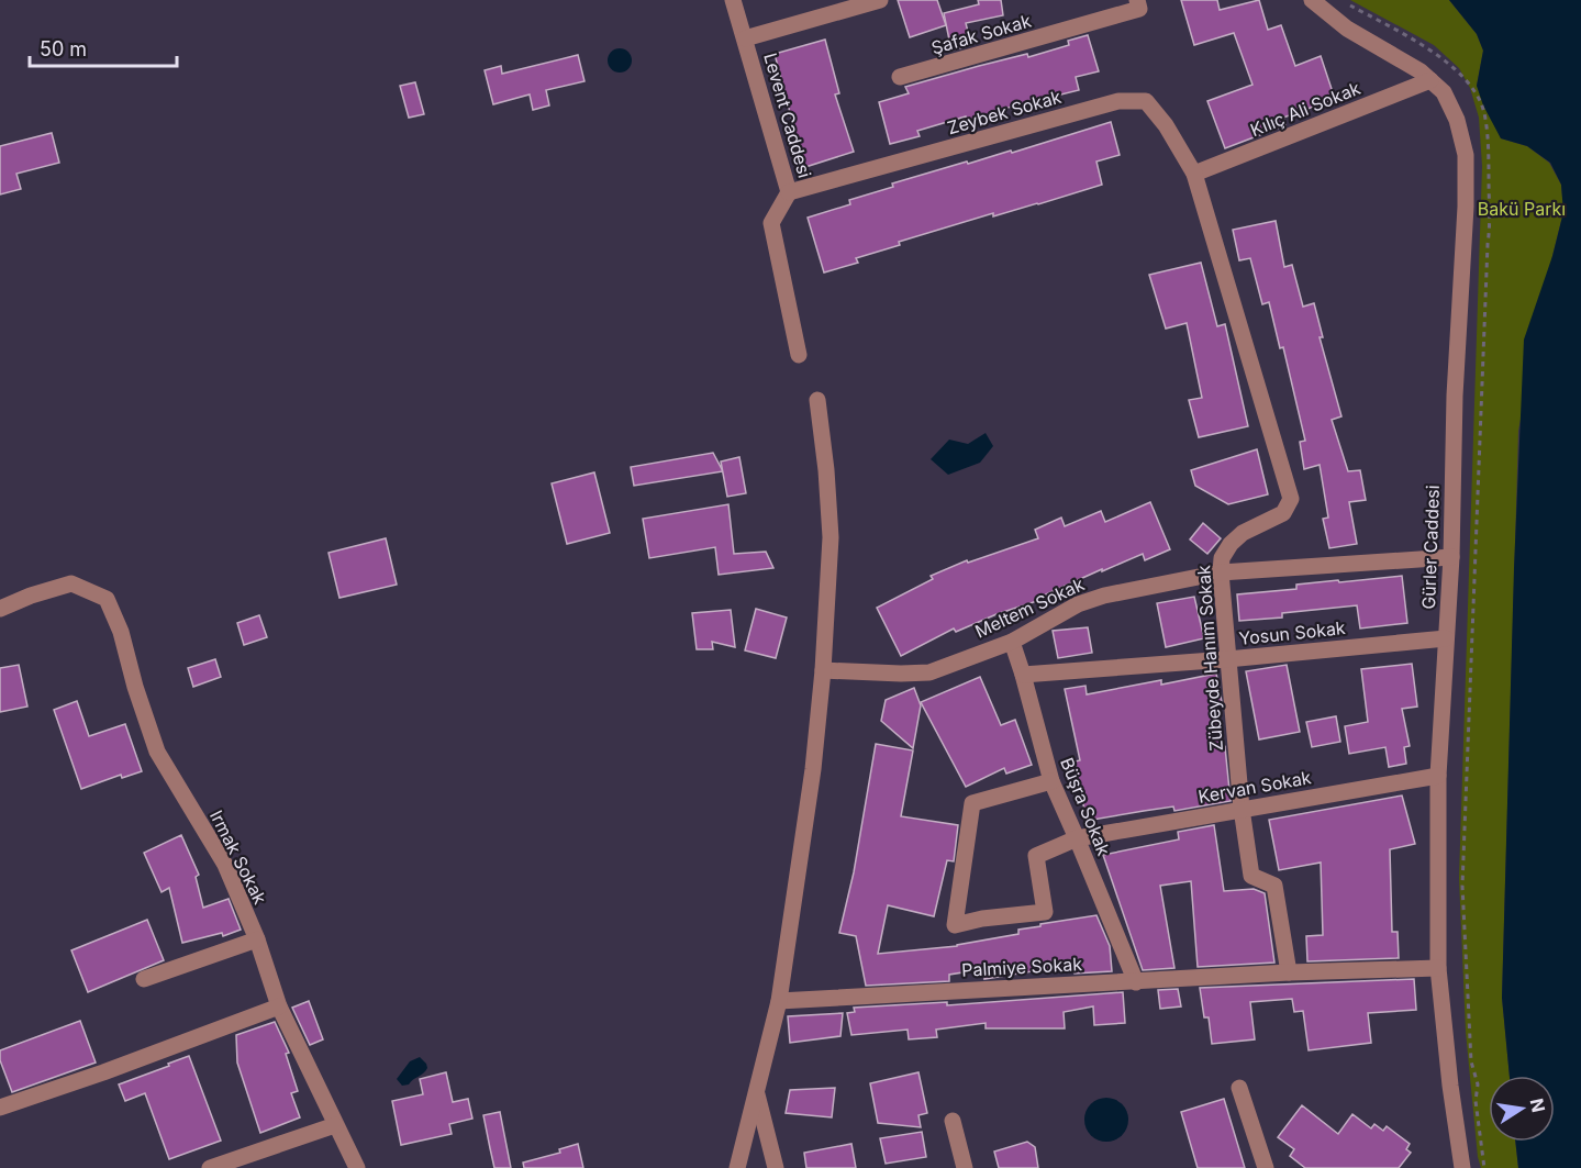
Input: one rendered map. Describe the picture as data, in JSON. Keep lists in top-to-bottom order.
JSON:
{
  "streets": {
    "street": [
      "Şafak Sokak",
      "Kılıç Ali Sokak",
      "Zeybek Sokak",
      "Levent Caddesi",
      "Gürler Caddesi",
      "Meltem Sokak",
      "Yosun Sokak",
      "Zübeyde Hanım Sokak",
      "Kervan Sokak",
      "Büşra Sokak",
      "Irmak Sokak",
      "Palmiye Sokak"
    ]
  },
  "crossings": [
    ["Kılıç Ali Sokak", "Zeybek Sokak"],
    ["Kılıç Ali Sokak", "Gürler Caddesi"],
    ["Kılıç Ali Sokak", "Zübeyde Hanım Sokak"],
    ["Zeybek Sokak", "Levent Caddesi"],
    ["Zeybek Sokak", "Zübeyde Hanım Sokak"],
    ["Gürler Caddesi", "Meltem Sokak"],
    ["Gürler Caddesi", "Yosun Sokak"],
    ["Gürler Caddesi", "Kervan Sokak"],
    ["Gürler Caddesi", "Palmiye Sokak"],
    ["Meltem Sokak", "Zübeyde Hanım Sokak"],
    ["Meltem Sokak", "Büşra Sokak"],
    ["Yosun Sokak", "Zübeyde Hanım Sokak"],
    ["Yosun Sokak", "Büşra Sokak"],
    ["Zübeyde Hanım Sokak", "Kervan Sokak"],
    ["Zübeyde Hanım Sokak", "Palmiye Sokak"],
    ["Kervan Sokak", "Büşra Sokak"],
    ["Büşra Sokak", "Palmiye Sokak"]
  ],
  "parks": ["Bakü Parkı"],
  "scale_bar": "50 m",
  "north": "right"
}
